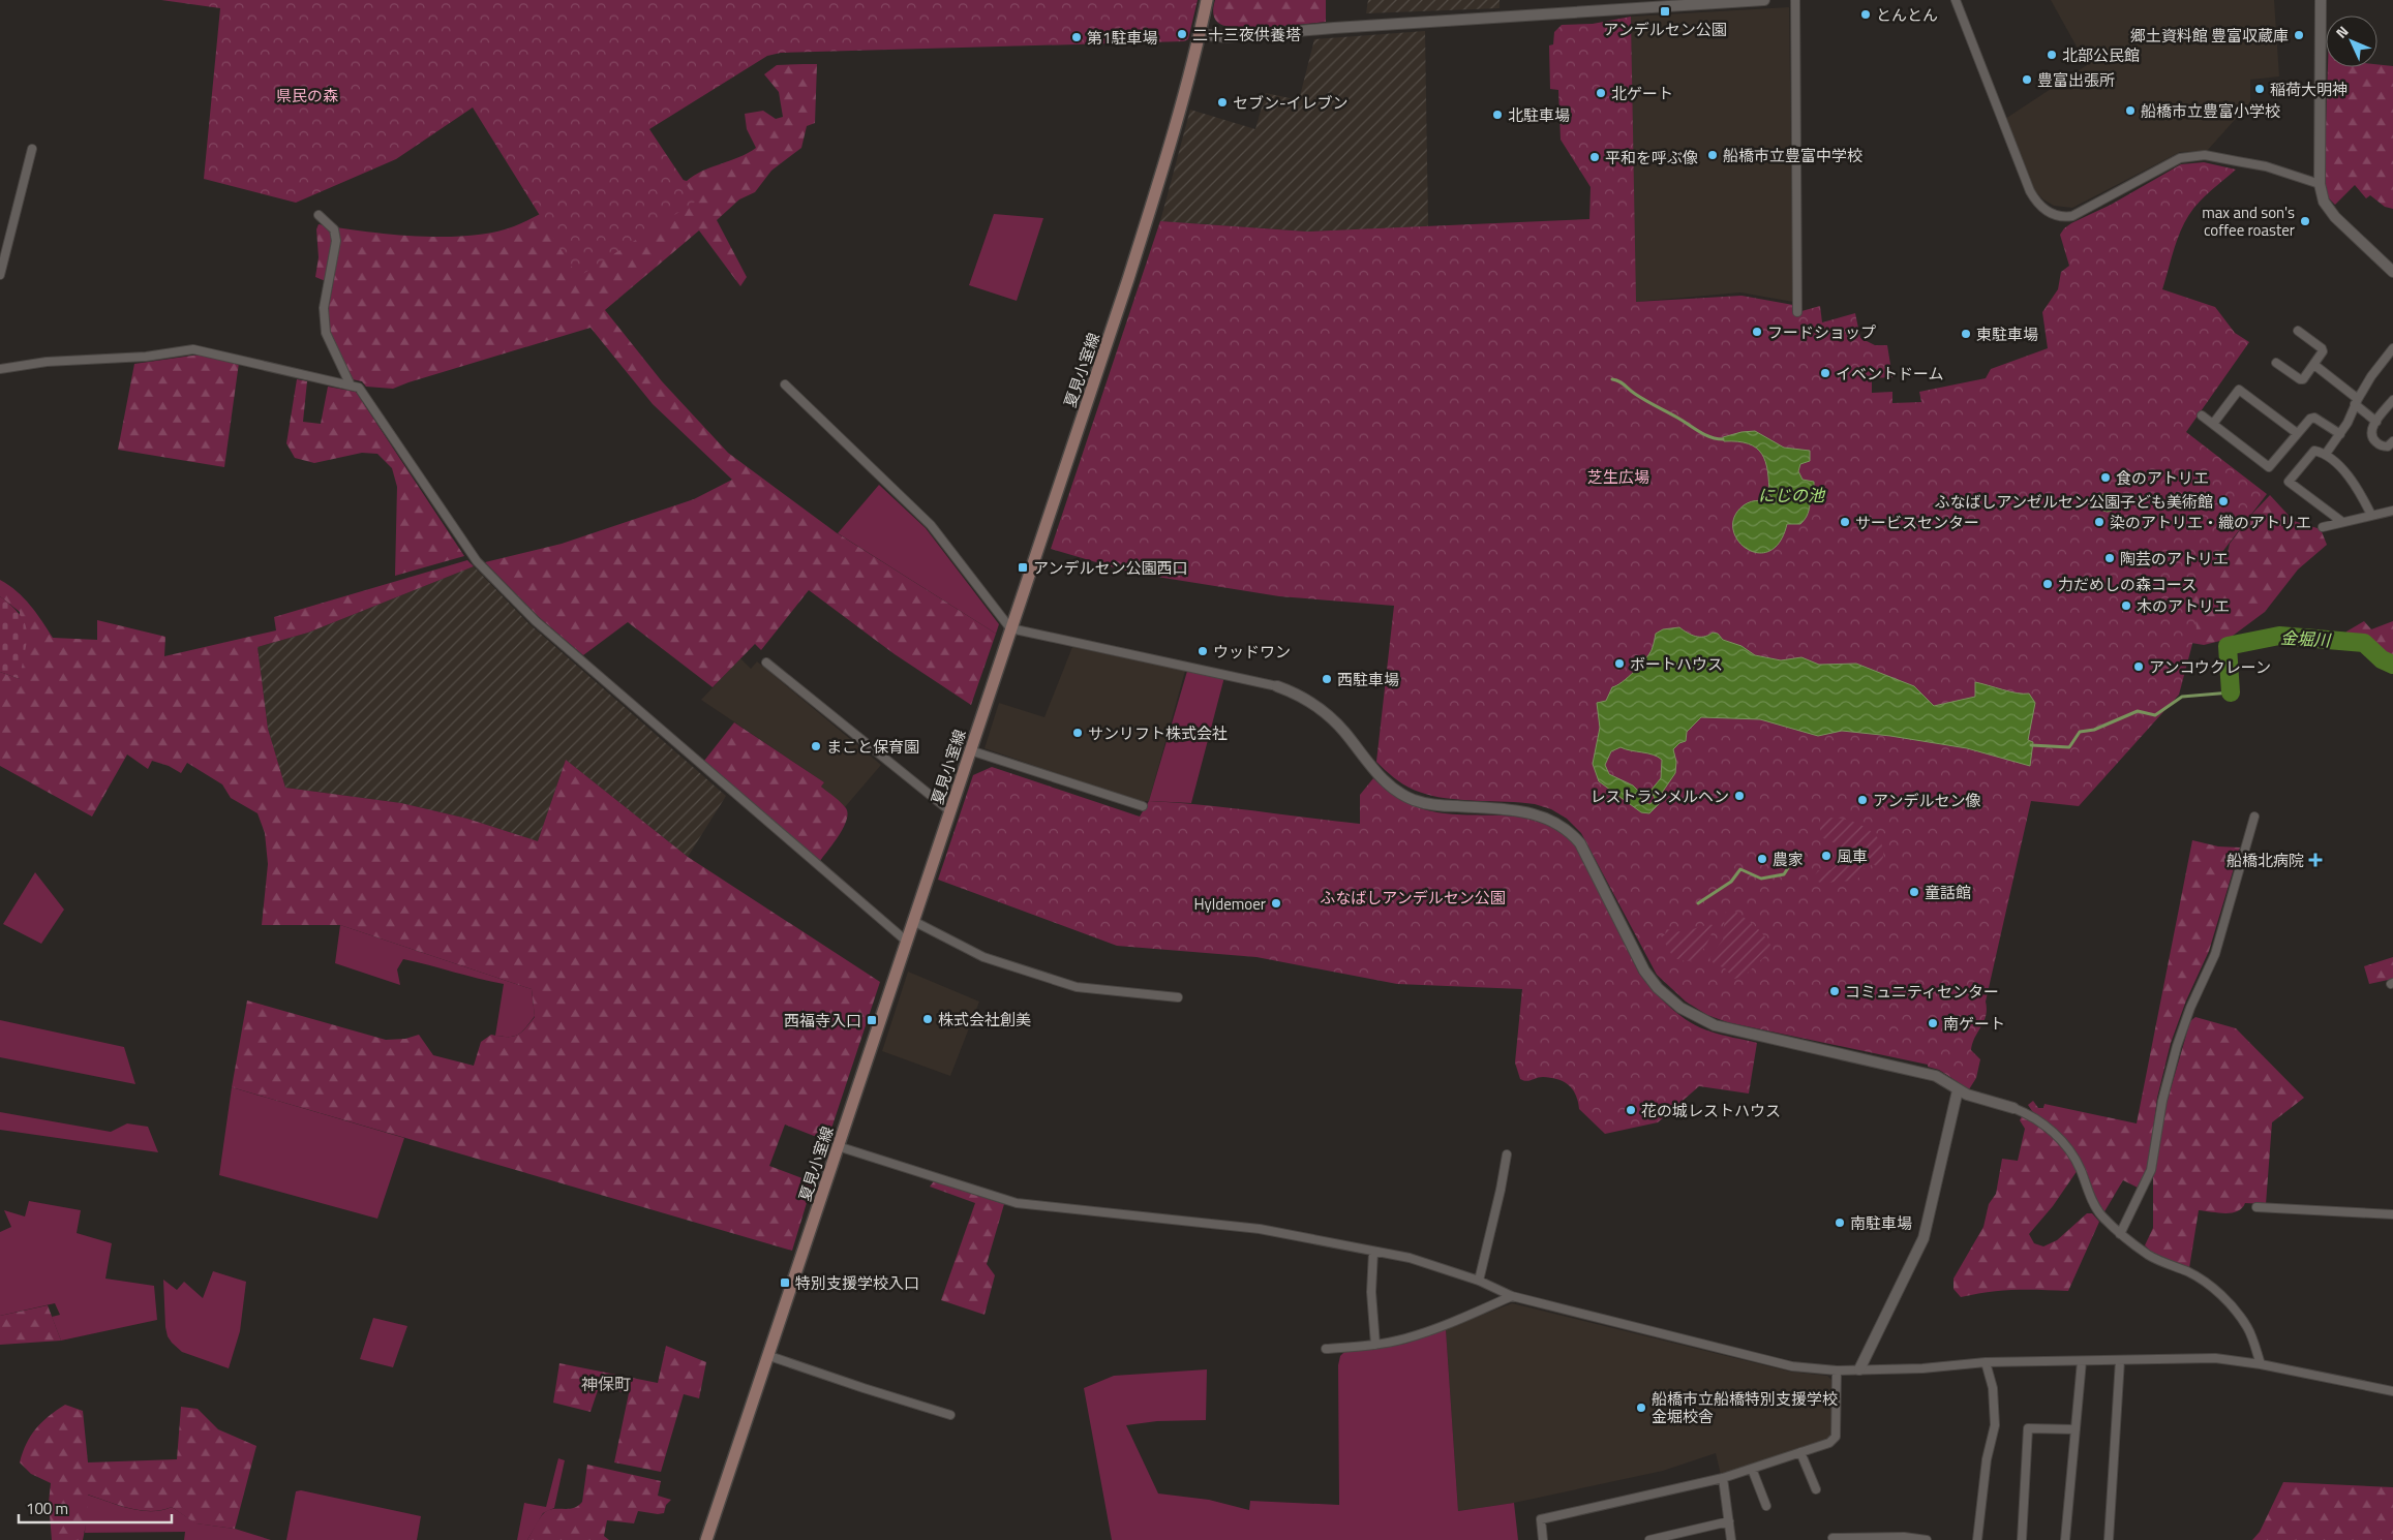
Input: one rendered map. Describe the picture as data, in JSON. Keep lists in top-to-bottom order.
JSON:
{
  "streets": {
    "main road": ["夏見小室線"]
  },
  "districts": ["神保町"],
  "water": ["にじの池", "金堀川"],
  "parks": ["県民の森", "芝生広場", "ふなばしアンデルセン公園"],
  "places": {
    "transit": [
      "アンデルセン公園",
      "アンデルセン公園西口",
      "西福寺入口",
      "特別支援学校入口"
    ],
    "other": [
      "とんとん",
      "二十三夜供養塔",
      "郷土資料館 豊富収蔵庫",
      "第1駐車場",
      "北部公民館",
      "豊富出張所",
      "稲荷大明神",
      "北ゲート",
      "セブン-イレブン",
      "船橋市立豊富小学校",
      "北駐車場",
      "船橋市立豊富中学校",
      "平和を呼ぶ像",
      "max and son's coffee roaster",
      "フードショップ",
      "東駐車場",
      "イベントドーム",
      "食のアトリエ",
      "ふなばしアンゼルセン公園子ども美術館",
      "サービスセンター",
      "染のアトリエ・織のアトリエ",
      "陶芸のアトリエ",
      "力だめしの森コース",
      "木のアトリエ",
      "ウッドワン",
      "ボートハウス",
      "アンコウクレーン",
      "西駐車場",
      "サンリフト株式会社",
      "まこと保育園",
      "レストランメルヘン",
      "アンデルセン像",
      "風車",
      "農家",
      "童話館",
      "Hyldemoer",
      "コミュニティセンター",
      "株式会社創美",
      "南ゲート",
      "花の城レストハウス",
      "南駐車場",
      "船橋市立船橋特別支援学校 金堀校舎"
    ],
    "health": ["船橋北病院"]
  },
  "scale_bar": "100 m",
  "north": "top left"
}
